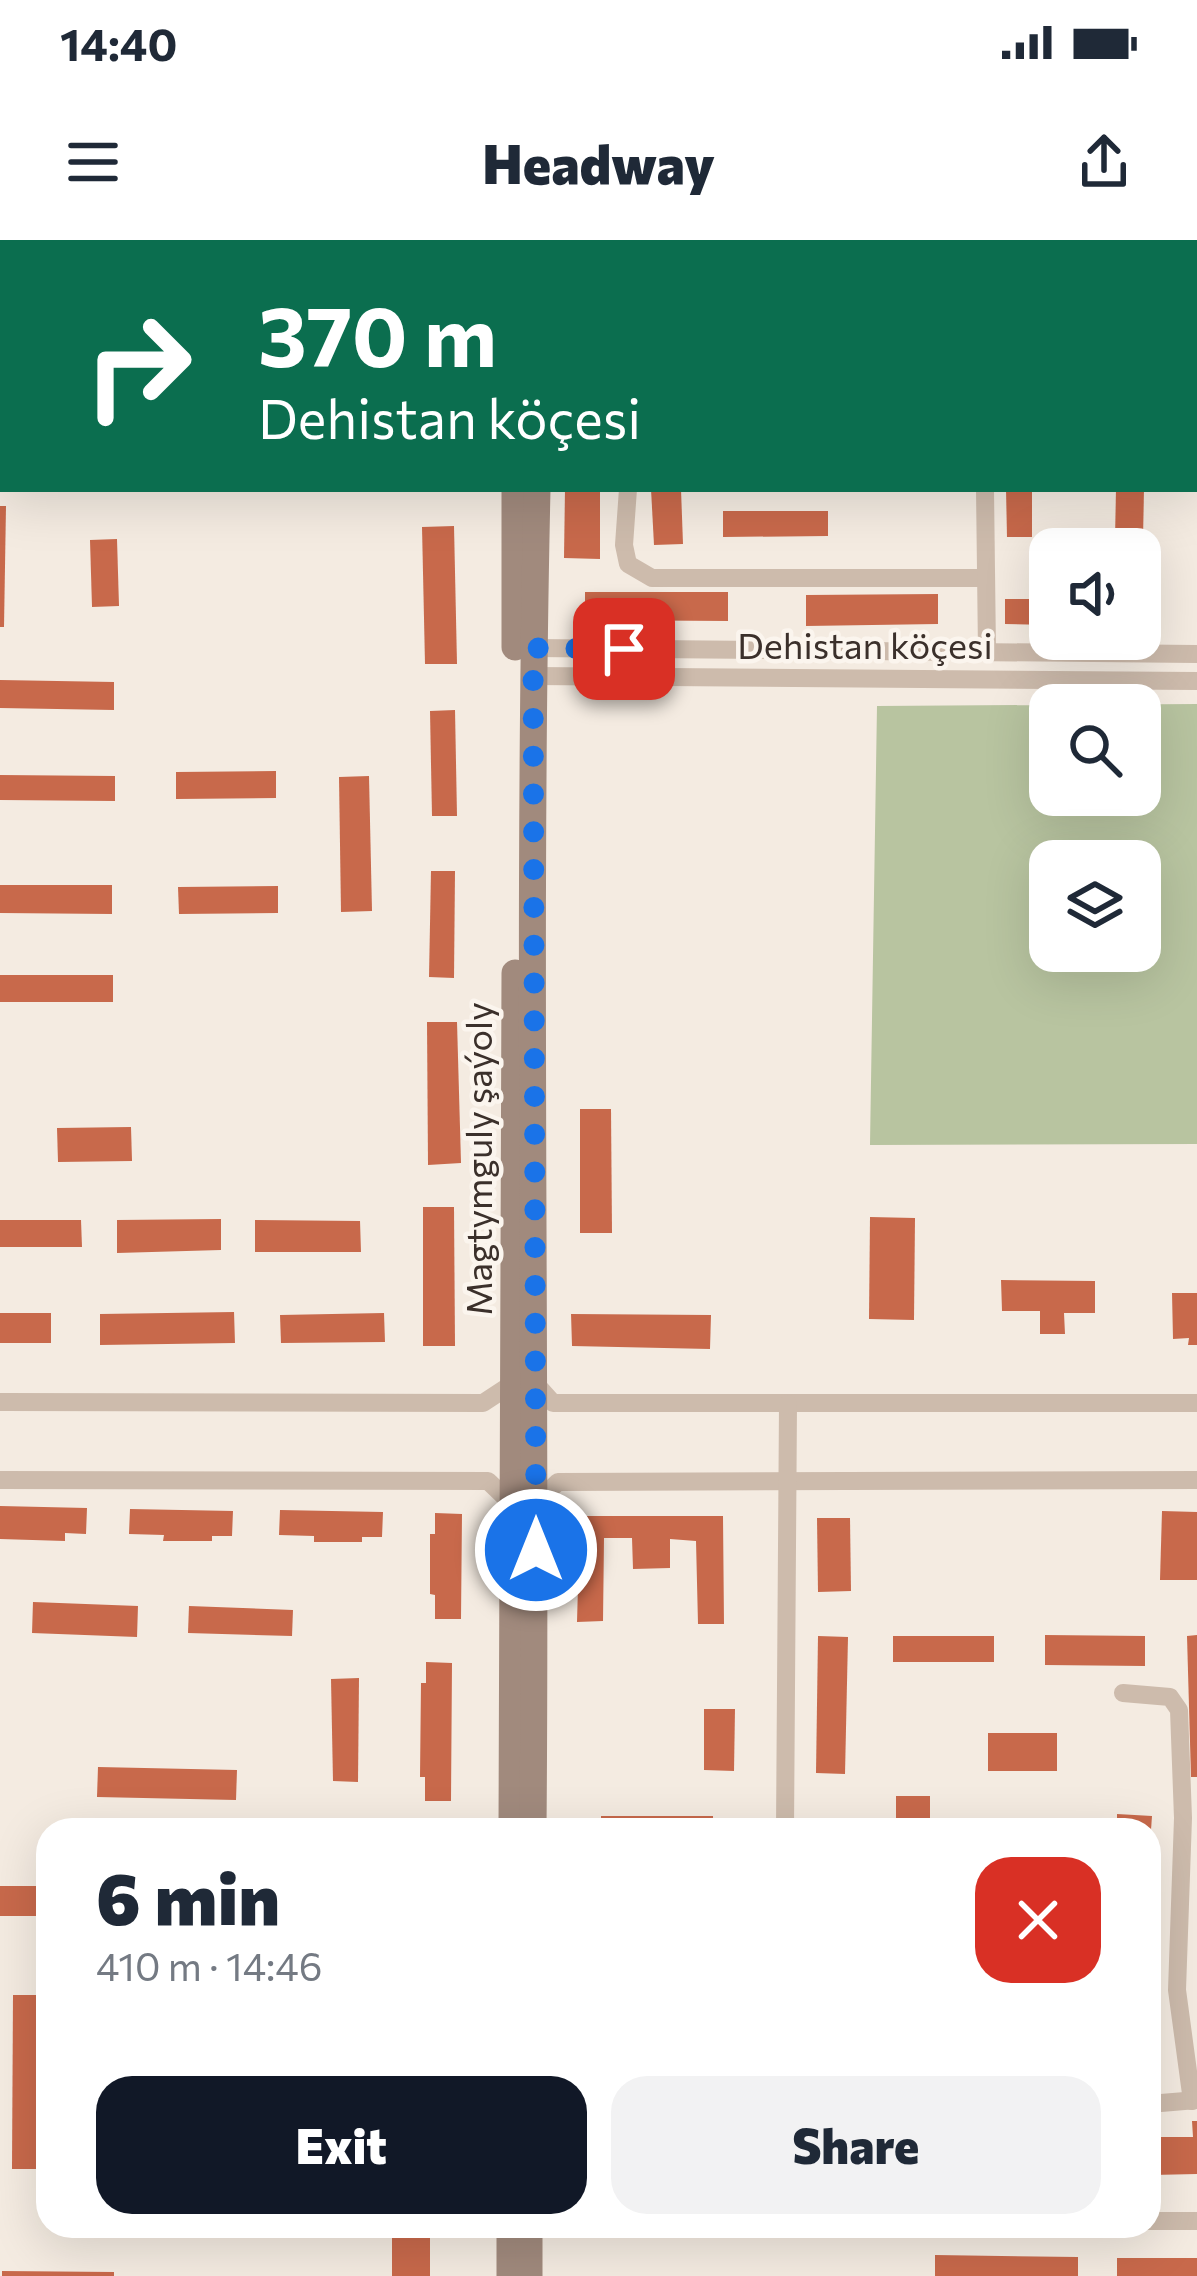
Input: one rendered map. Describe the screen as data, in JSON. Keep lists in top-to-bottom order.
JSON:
{
  "streets": {
    "street": ["Dehistan köçesi", "Magtymguly şaýoly"]
  },
  "crossings": [
    ["Dehistan köçesi", "Magtymguly şaýoly"]
  ],
  "page": {
    "status": "14:40",
    "header": "Headway",
    "turn": ["370 m", "Dehistan köçesi"],
    "heading": ["6 min", "410 m · 14:46"],
    "buttons": ["Exit", "Share"]
  }
}
